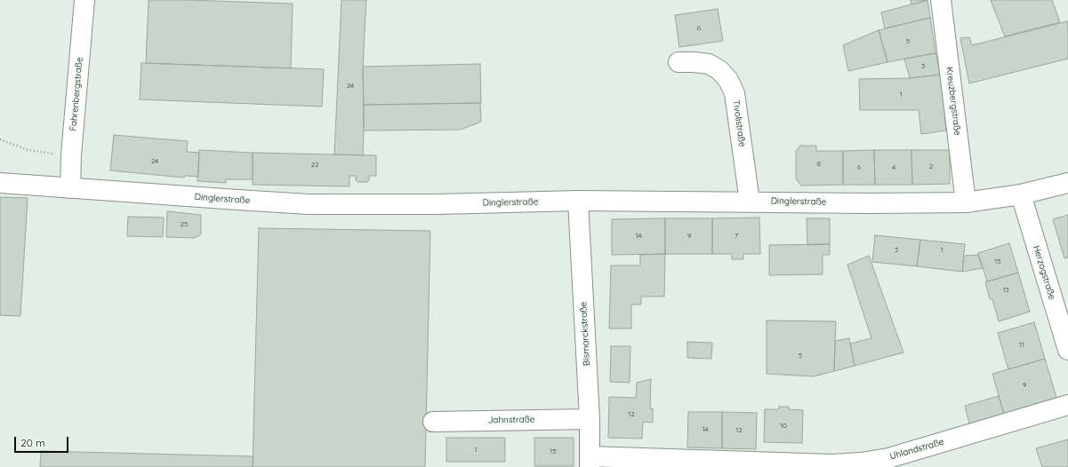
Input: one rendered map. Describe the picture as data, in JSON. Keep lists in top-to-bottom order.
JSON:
{
  "streets": {
    "street": [
      "Fahrenbergstraße",
      "Kreuzbergstraße",
      "Tivolistraße",
      "Dinglerstraße",
      "Herzogstraße",
      "Bismarckstraße",
      "Jahnstraße",
      "Uhlandstraße"
    ]
  },
  "crossings": [
    ["Fahrenbergstraße", "Dinglerstraße"],
    ["Kreuzbergstraße", "Dinglerstraße"],
    ["Tivolistraße", "Dinglerstraße"],
    ["Dinglerstraße", "Herzogstraße"],
    ["Dinglerstraße", "Bismarckstraße"],
    ["Bismarckstraße", "Jahnstraße"],
    ["Bismarckstraße", "Uhlandstraße"]
  ],
  "house_numbers": [
    "6",
    "5",
    "3",
    "24",
    "1",
    "24",
    "8",
    "22",
    "2",
    "6",
    "4",
    "25",
    "14",
    "9",
    "7",
    "3",
    "1",
    "15",
    "13",
    "11",
    "5",
    "9",
    "12",
    "10",
    "14",
    "12",
    "1",
    "15"
  ],
  "scale_bar": "20 m"
}
